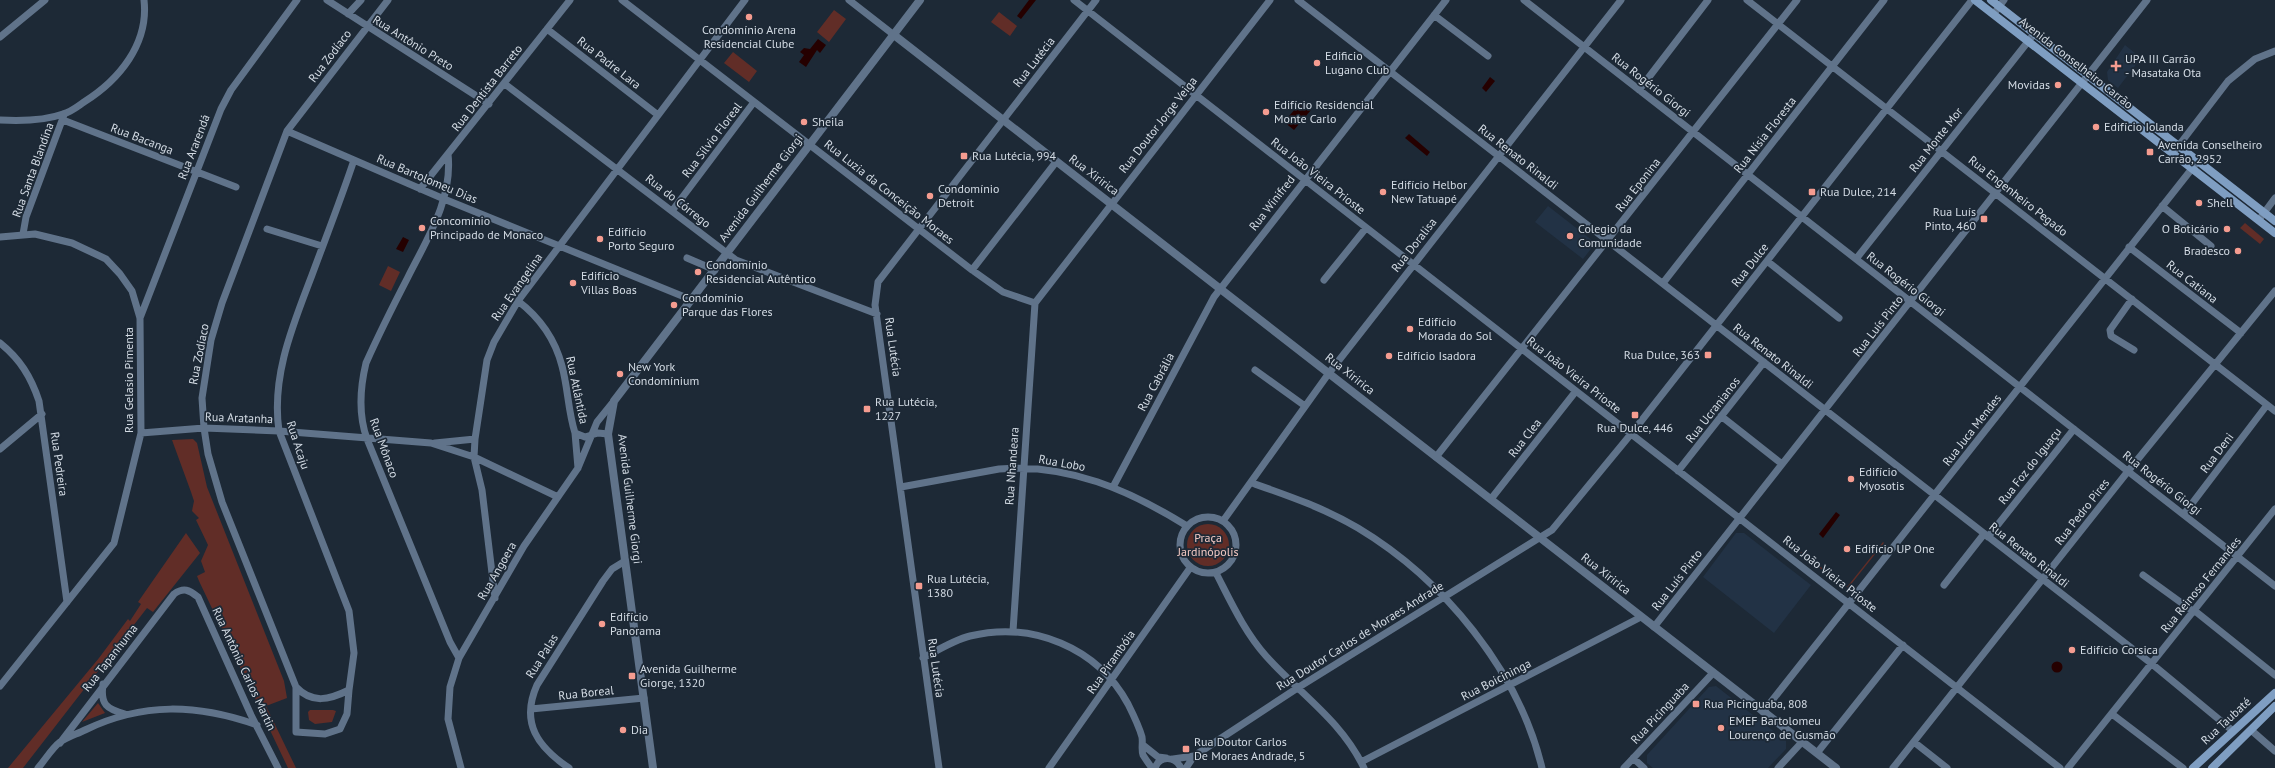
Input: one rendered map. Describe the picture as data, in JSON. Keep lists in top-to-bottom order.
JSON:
{
  "streets": {
    "main road": ["Avenida Conselheiro Carrão", "Rua Taubaté"],
    "street": [
      "Rua Antônio Preto",
      "Rua Zodíaco",
      "Rua Lutécia",
      "Rua Padre Lara",
      "Rua Rogério Giorgi",
      "Rua Dentista Barreto",
      "Rua Doutor Jorge Veiga",
      "Rua Nísia Floresta",
      "Rua Bacanga",
      "Rua Sílvio Floreal",
      "Rua Monte Mor",
      "Rua Ararendá",
      "Rua Renato Rinaldi",
      "Rua Santa Blandina",
      "Rua Xiririca",
      "Rua João Vieira Prioste",
      "Rua Bartolomeu Dias",
      "Rua Eponina",
      "Avenida Guilherme Giorgi",
      "Rua Luzia da Conceição Moraes",
      "Rua Engenheiro Pegado",
      "Rua do Córrego",
      "Rua Winifred",
      "Rua Doralisa",
      "Rua Dulce",
      "Rua Catiana",
      "Rua Evangelina",
      "Rua Luís Pinto",
      "Rua Gelasio Pimenta",
      "Rua Cabrália",
      "Rua Atlântida",
      "Rua Ucranianos",
      "Rua Aratanha",
      "Rua Juca Mendes",
      "Rua Clea",
      "Rua Acaju",
      "Rua Mônaco",
      "Rua Deni",
      "Rua Lobo",
      "Rua Pedreira",
      "Rua Nhandeara",
      "Rua Foz do Iguaçu",
      "Rua Pedro Pires",
      "Rua Angoera",
      "Rua Reinoso Fernandes",
      "Rua Doutor Carlos de Moraes Andrade",
      "Rua Palas",
      "Rua Tapanhuma",
      "Rua Pirambóia",
      "Rua Antônio Carlos Martin",
      "Rua Boicininga",
      "Rua Boreal",
      "Rua Picinguaba"
    ]
  },
  "crossings": [
    ["Rua Antônio Preto", "Rua Zodíaco"],
    ["Rua Antônio Preto", "Rua Dentista Barreto"],
    ["Rua Zodíaco", "Rua Bartolomeu Dias"],
    ["Rua Zodíaco", "Rua Aratanha"],
    ["Rua Zodíaco", "Rua Acaju"],
    ["Rua Lutécia", "Rua Xiririca"],
    ["Rua Lutécia", "Rua João Vieira Prioste"],
    ["Rua Lutécia", "Rua Luzia da Conceição Moraes"],
    ["Rua Lutécia", "Rua do Córrego"],
    ["Rua Lutécia", "Rua Lobo"],
    ["Rua Padre Lara", "Rua Dentista Barreto"],
    ["Rua Padre Lara", "Rua Evangelina"],
    ["Avenida Conselheiro Carrão", "Rua Monte Mor"],
    ["Avenida Conselheiro Carrão", "Rua Dulce"],
    ["Avenida Conselheiro Carrão", "Rua Luís Pinto"],
    ["Avenida Conselheiro Carrão", "Rua Juca Mendes"],
    ["Rua Rogério Giorgi", "Rua Nísia Floresta"],
    ["Rua Rogério Giorgi", "Rua Monte Mor"],
    ["Rua Rogério Giorgi", "Rua Eponina"],
    ["Rua Rogério Giorgi", "Rua Doralisa"],
    ["Rua Rogério Giorgi", "Rua Dulce"],
    ["Rua Rogério Giorgi", "Rua Luís Pinto"],
    ["Rua Rogério Giorgi", "Rua Juca Mendes"],
    ["Rua Rogério Giorgi", "Rua Deni"],
    ["Rua Rogério Giorgi", "Rua Foz do Iguaçu"],
    ["Rua Rogério Giorgi", "Rua Pedro Pires"],
    ["Rua Rogério Giorgi", "Rua Reinoso Fernandes"],
    ["Rua Dentista Barreto", "Rua Bartolomeu Dias"],
    ["Rua Dentista Barreto", "Rua do Córrego"],
    ["Rua Dentista Barreto", "Rua Mônaco"],
    ["Rua Doutor Jorge Veiga", "Rua Xiririca"],
    ["Rua Doutor Jorge Veiga", "Rua João Vieira Prioste"],
    ["Rua Doutor Jorge Veiga", "Rua Luzia da Conceição Moraes"],
    ["Rua Doutor Jorge Veiga", "Rua Nhandeara"],
    ["Rua Nísia Floresta", "Rua Renato Rinaldi"],
    ["Rua Nísia Floresta", "Rua Engenheiro Pegado"],
    ["Rua Bacanga", "Rua Ararendá"],
    ["Rua Bacanga", "Rua Santa Blandina"],
    ["Rua Sílvio Floreal", "Rua Luzia da Conceição Moraes"],
    ["Rua Sílvio Floreal", "Rua do Córrego"],
    ["Rua Monte Mor", "Rua Engenheiro Pegado"],
    ["Rua Ararendá", "Rua Gelasio Pimenta"],
    ["Rua Renato Rinaldi", "Rua Eponina"],
    ["Rua Renato Rinaldi", "Rua Winifred"],
    ["Rua Renato Rinaldi", "Rua Doralisa"],
    ["Rua Renato Rinaldi", "Rua Dulce"],
    ["Rua Renato Rinaldi", "Rua Luís Pinto"],
    ["Rua Renato Rinaldi", "Rua Ucranianos"],
    ["Rua Renato Rinaldi", "Rua Juca Mendes"],
    ["Rua Renato Rinaldi", "Rua Foz do Iguaçu"],
    ["Rua Renato Rinaldi", "Rua Pedro Pires"],
    ["Rua Renato Rinaldi", "Rua Reinoso Fernandes"],
    ["Rua Renato Rinaldi", "Rua Taubaté"],
    ["Rua Santa Blandina", "Rua Gelasio Pimenta"],
    ["Rua Xiririca", "Rua Eponina"],
    ["Rua Xiririca", "Avenida Guilherme Giorgi"],
    ["Rua Xiririca", "Rua Winifred"],
    ["Rua Xiririca", "Rua Doralisa"],
    ["Rua Xiririca", "Rua Dulce"],
    ["Rua Xiririca", "Rua Luís Pinto"],
    ["Rua Xiririca", "Rua Cabrália"],
    ["Rua Xiririca", "Rua Juca Mendes"],
    ["Rua Xiririca", "Rua Clea"],
    ["Rua Xiririca", "Rua Doutor Carlos de Moraes Andrade"],
    ["Rua Xiririca", "Rua Boicininga"],
    ["Rua Xiririca", "Rua Picinguaba"],
    ["Rua João Vieira Prioste", "Rua Eponina"],
    ["Rua João Vieira Prioste", "Rua Winifred"],
    ["Rua João Vieira Prioste", "Rua Doralisa"],
    ["Rua João Vieira Prioste", "Rua Dulce"],
    ["Rua João Vieira Prioste", "Rua Luís Pinto"],
    ["Rua João Vieira Prioste", "Rua Ucranianos"],
    ["Rua João Vieira Prioste", "Rua Juca Mendes"],
    ["Rua João Vieira Prioste", "Rua Clea"],
    ["Rua João Vieira Prioste", "Rua Pedro Pires"],
    ["Rua Bartolomeu Dias", "Avenida Guilherme Giorgi"],
    ["Rua Bartolomeu Dias", "Rua Evangelina"],
    ["Rua Bartolomeu Dias", "Rua Acaju"],
    ["Rua Bartolomeu Dias", "Rua Mônaco"],
    ["Rua Eponina", "Rua Engenheiro Pegado"],
    ["Avenida Guilherme Giorgi", "Rua Luzia da Conceição Moraes"],
    ["Avenida Guilherme Giorgi", "Rua do Córrego"],
    ["Avenida Guilherme Giorgi", "Rua Atlântida"],
    ["Avenida Guilherme Giorgi", "Rua Angoera"],
    ["Avenida Guilherme Giorgi", "Rua Palas"],
    ["Avenida Guilherme Giorgi", "Rua Boreal"],
    ["Rua Luzia da Conceição Moraes", "Rua Evangelina"],
    ["Rua Luzia da Conceição Moraes", "Rua Nhandeara"],
    ["Rua Engenheiro Pegado", "Rua Dulce"],
    ["Rua Engenheiro Pegado", "Rua Luís Pinto"],
    ["Rua Engenheiro Pegado", "Rua Juca Mendes"],
    ["Rua Engenheiro Pegado", "Rua Deni"],
    ["Rua Engenheiro Pegado", "Rua Pedro Pires"],
    ["Rua do Córrego", "Rua Evangelina"],
    ["Rua Winifred", "Rua Cabrália"],
    ["Rua Dulce", "Rua Doutor Carlos de Moraes Andrade"],
    ["Rua Catiana", "Rua Juca Mendes"],
    ["Rua Catiana", "Rua Pedro Pires"],
    ["Rua Evangelina", "Rua Atlântida"],
    ["Rua Evangelina", "Rua Aratanha"],
    ["Rua Evangelina", "Rua Angoera"],
    ["Rua Gelasio Pimenta", "Rua Aratanha"],
    ["Rua Gelasio Pimenta", "Rua Pedreira"],
    ["Rua Cabrália", "Rua Lobo"],
    ["Rua Atlântida", "Rua Angoera"],
    ["Rua Aratanha", "Rua Acaju"],
    ["Rua Aratanha", "Rua Mônaco"],
    ["Rua Aratanha", "Rua Angoera"],
    ["Rua Mônaco", "Rua Angoera"],
    ["Rua Lobo", "Rua Nhandeara"],
    ["Rua Lobo", "Rua Pirambóia"],
    ["Rua Palas", "Rua Boreal"],
    ["Rua Tapanhuma", "Rua Antônio Carlos Martin"]
  ],
  "parks": ["Praça Jardinópolis"],
  "places": {
    "other": [
      "Condomínio Arena Residencial Clube",
      "Edificio Lugano Club",
      "Movidas",
      "Edifício Residencial Monte Carlo",
      "Sheila",
      "Edifício Iolanda",
      "Edifício Helbor New Tatuapé",
      "Condomínio Detroit",
      "Shell",
      "Concomínio Principado de Monaco",
      "O Boticário",
      "Colegio da Comunidade",
      "Edifício Porto Seguro",
      "Bradesco",
      "Condomínio Residencial Autêntico",
      "Edifício Villas Boas",
      "Condomínio Parque das Flores",
      "Edifício Morada do Sol",
      "Edifício Isadora",
      "New York Condomínium",
      "Edifício Myosotis",
      "Edifício UP One",
      "Edifício Panorama",
      "Edifício Corsica",
      "EMEF Bartolomeu Lourenço de Gusmão",
      "Dia"
    ],
    "health": ["UPA III Carrão - Masataka Ota"],
    "transit": [
      "Avenida Conselheiro Carrão, 2952",
      "Rua Lutécia, 994",
      "Rua Dulce, 214",
      "Rua Luís Pinto, 460",
      "Rua Dulce, 363",
      "Rua Lutécia, 1227",
      "Rua Dulce, 446",
      "Rua Lutécia, 1380",
      "Avenida Guilherme Giorge, 1320",
      "Rua Picinguaba, 808",
      "Rua Doutor Carlos De Moraes Andrade, 5"
    ]
  }
}
